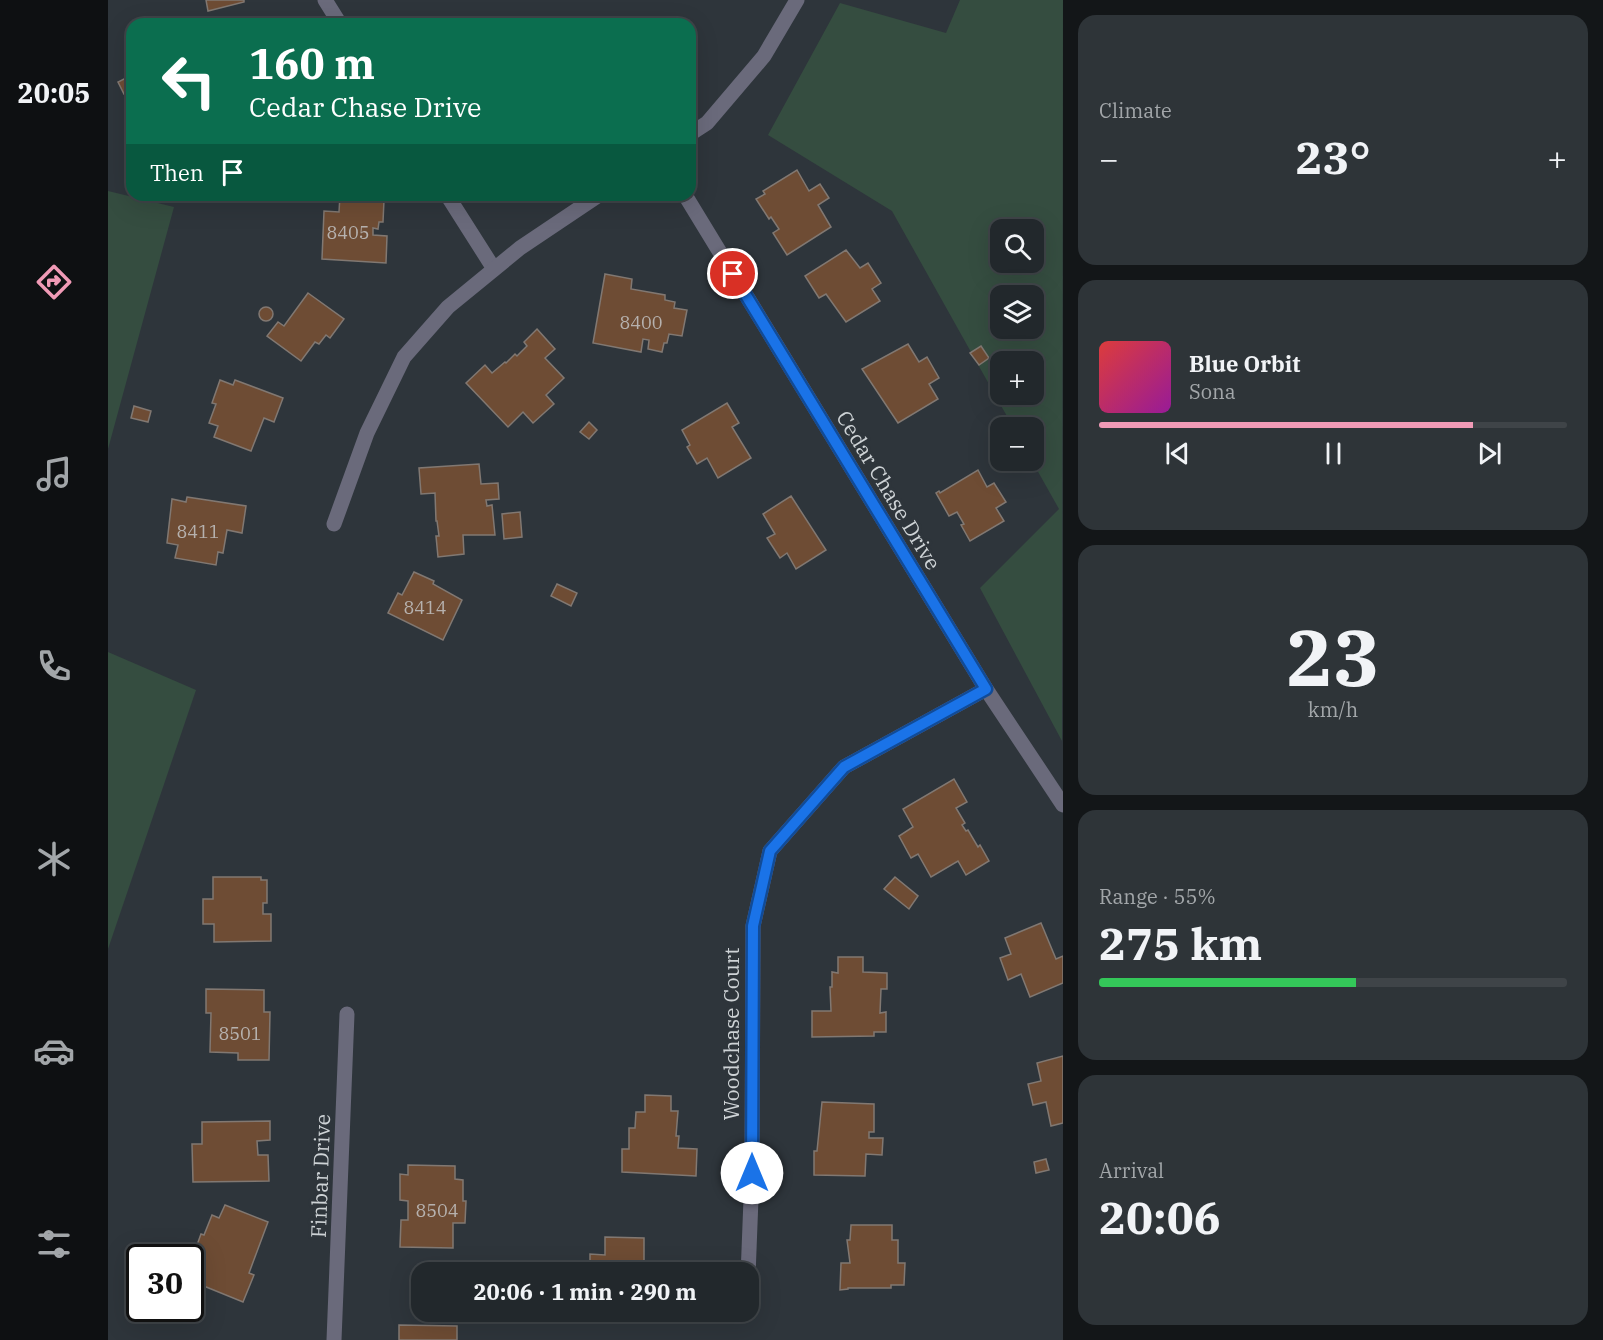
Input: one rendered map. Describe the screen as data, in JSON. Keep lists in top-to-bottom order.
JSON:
{
  "streets": {
    "street": ["Cedar Chase Drive", "Woodchase Court", "Finbar Drive"]
  },
  "crossings": [
    ["Cedar Chase Drive", "Woodchase Court"]
  ],
  "house_numbers": [
    "8405",
    "8400",
    "8411",
    "8414",
    "8501",
    "8504"
  ],
  "page": {
    "tabs": "20:05",
    "tile": [
      "Climate",
      ["23", "km/h"],
      ["Range · 55%", "275 km"],
      ["Arrival", "20:06"]
    ],
    "turn": ["160 m", "Cedar Chase Drive"],
    "heat": ["−", "23°", "+"],
    "then": "Then",
    "map_buttons": ["+", "−"],
    "song": ["Blue Orbit", "Sona"],
    "limit": "30",
    "trip": "20:06 · 1 min · 290 m"
  }
}
